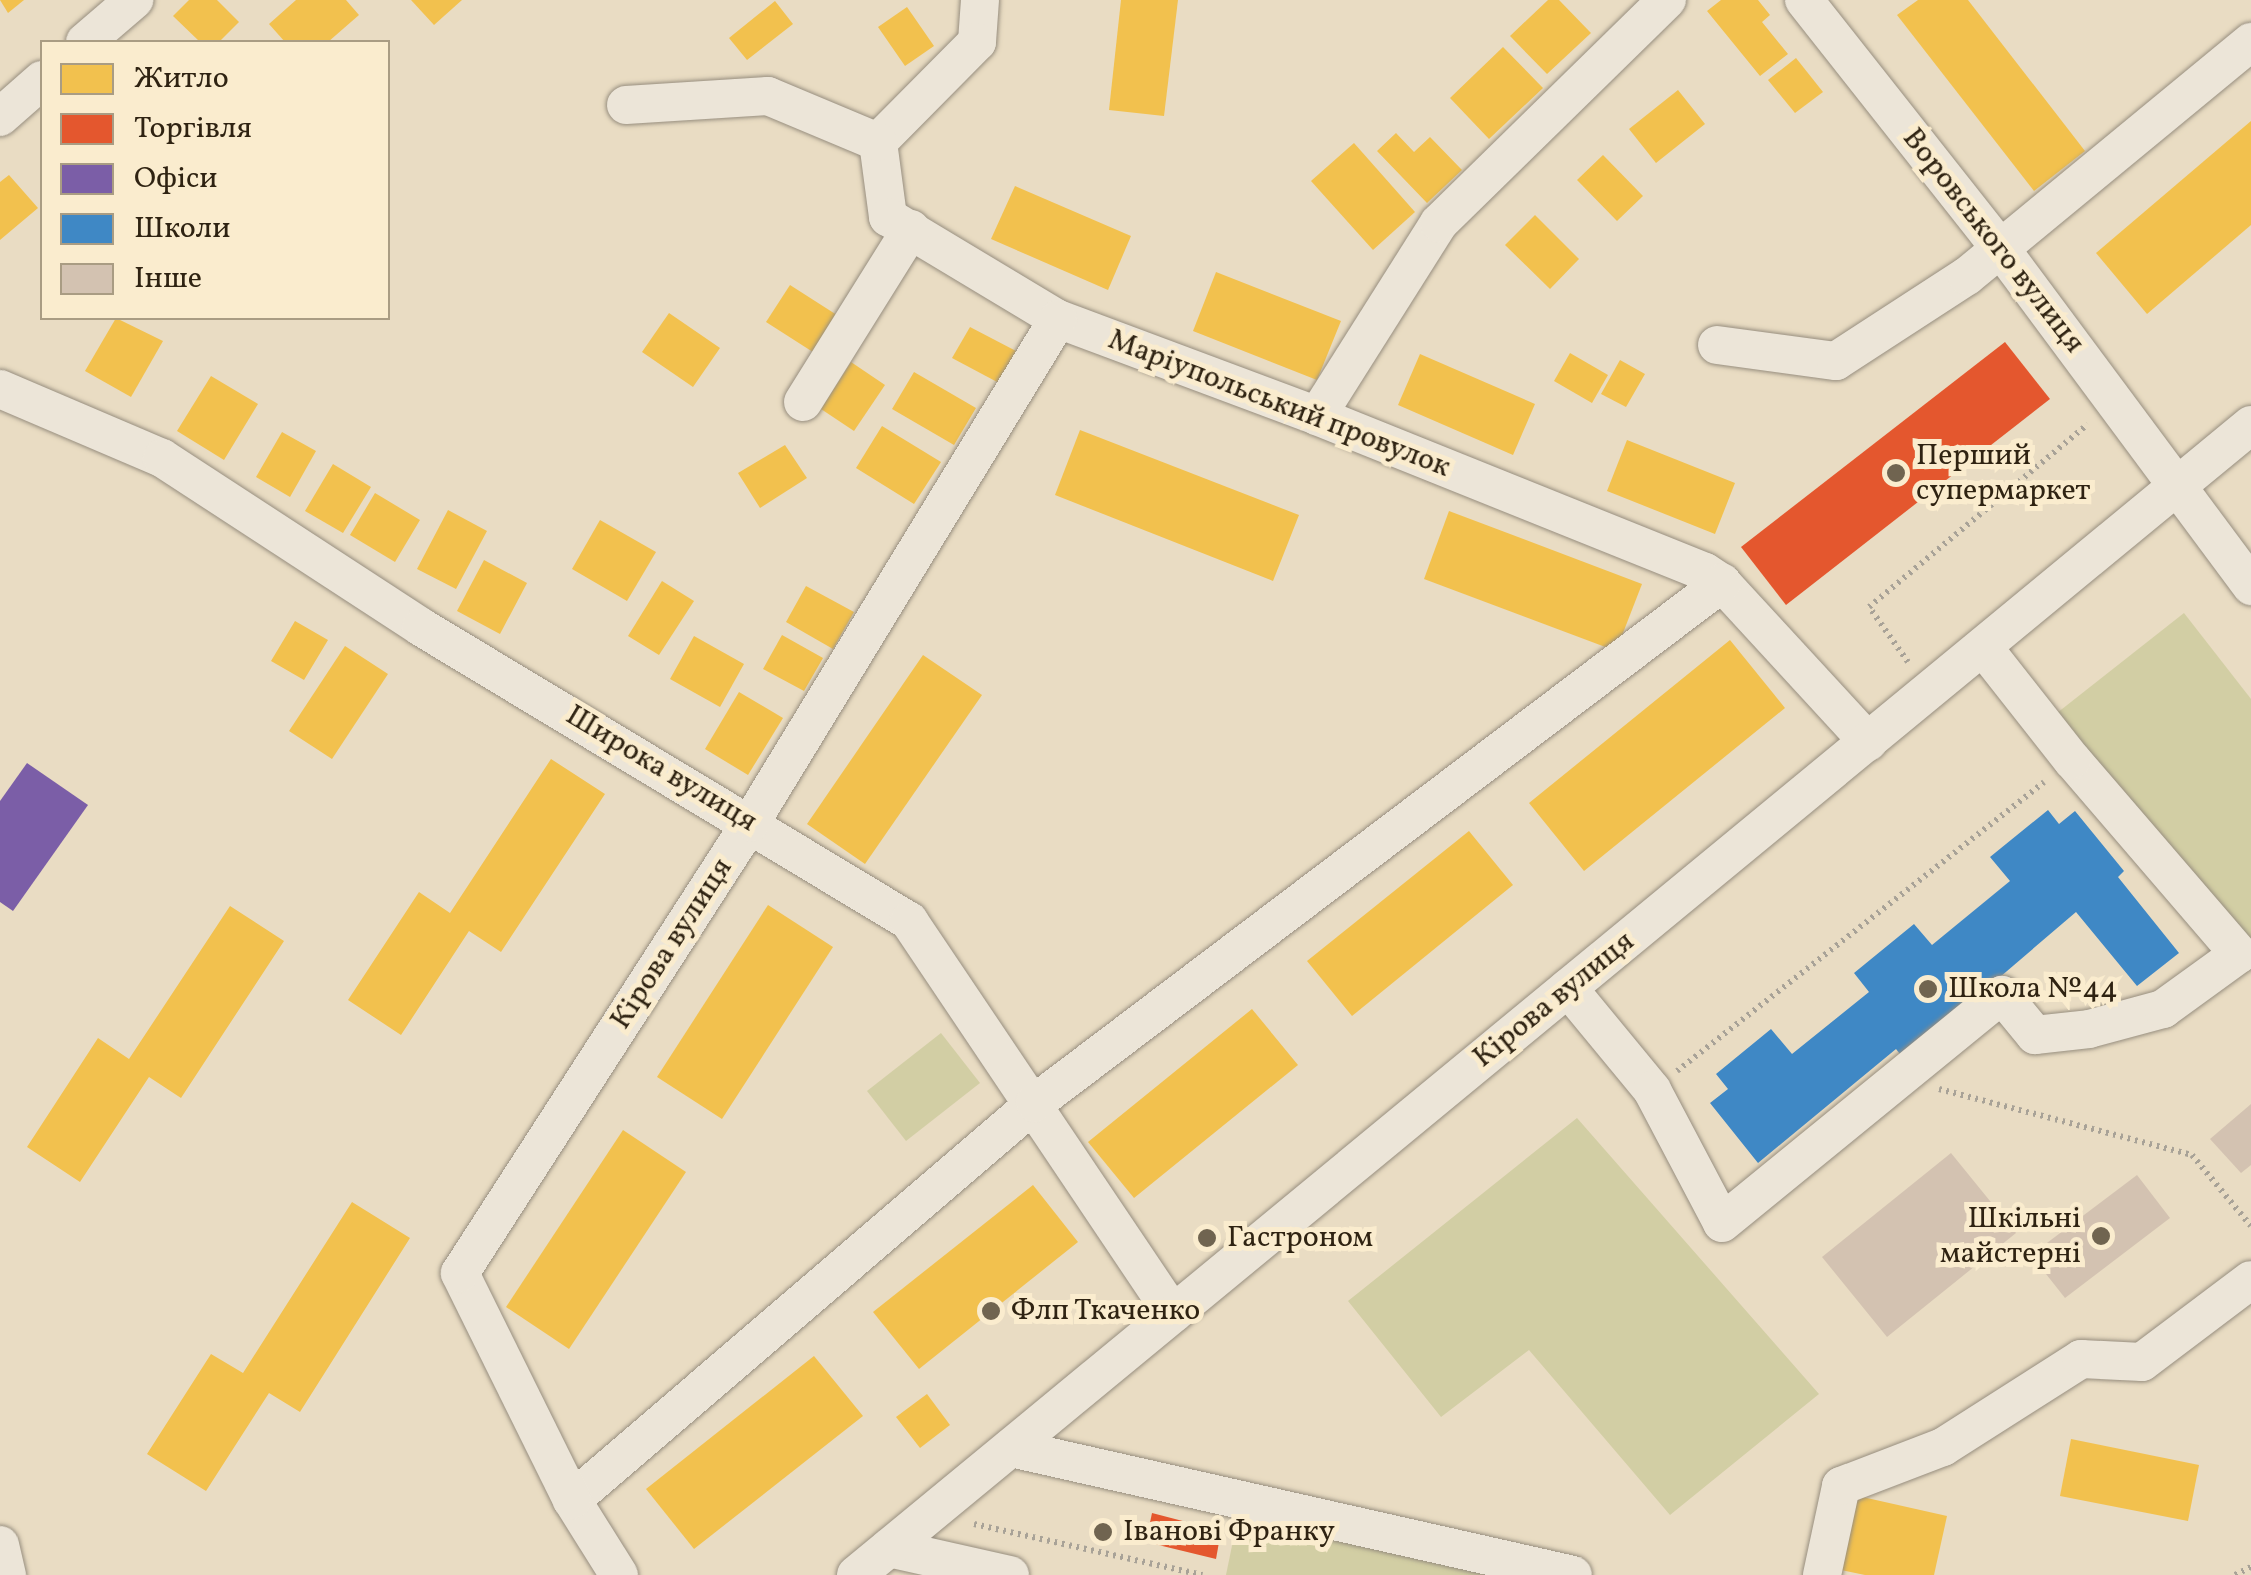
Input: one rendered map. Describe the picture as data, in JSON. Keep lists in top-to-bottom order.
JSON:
{
  "streets": {
    "street": [
      "Воровського вулиця",
      "Маріупольський провулок",
      "Широка вулиця",
      "Кірова вулиця"
    ]
  },
  "crossings": [
    ["Воровського вулиця", "Кірова вулиця"],
    ["Маріупольський провулок", "Кірова вулиця"],
    ["Широка вулиця", "Кірова вулиця"]
  ],
  "places": [
    "Перший супермаркет",
    "Школа №44",
    "Шкільні майстерні",
    "Гастроном",
    "Флп Ткаченко",
    "Іванові Франку"
  ],
  "legend": [
    "Житло",
    "Торгівля",
    "Офіси",
    "Школи",
    "Інше"
  ]
}
